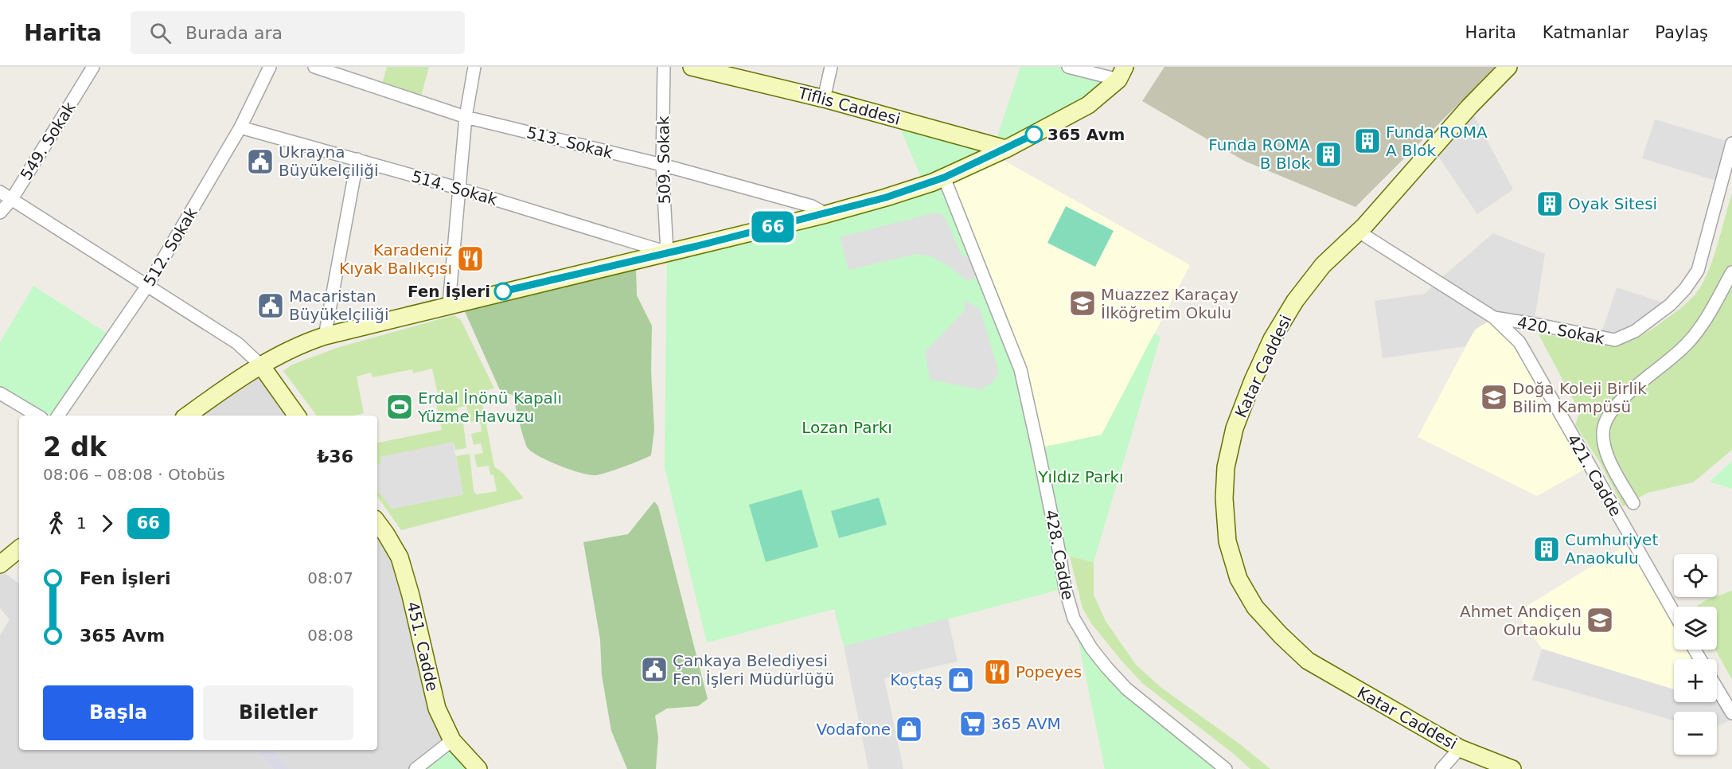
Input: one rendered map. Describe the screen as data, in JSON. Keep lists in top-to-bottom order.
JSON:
{
  "streets": {
    "main road": ["Tiflis Caddesi", "Katar Caddesi", "451. Cadde"],
    "street": [
      "549. Sokak",
      "513. Sokak",
      "509. Sokak",
      "514. Sokak",
      "512. Sokak",
      "420. Sokak",
      "421. Cadde",
      "428. Cadde"
    ]
  },
  "crossings": [
    ["513. Sokak", "509. Sokak"],
    ["509. Sokak", "514. Sokak"],
    ["514. Sokak", "512. Sokak"],
    ["420. Sokak", "421. Cadde"],
    ["Katar Caddesi", "421. Cadde"]
  ],
  "parks": ["Lozan Parkı", "Yıldız Parkı"],
  "places": {
    "other": ["365 Avm", "Fen İşleri"],
    "building": [
      "Funda ROMA A Blok",
      "Funda ROMA B Blok",
      "Oyak Sitesi",
      "Cumhuriyet Anaokulu"
    ],
    "public building": ["Ukrayna Büyükelçiliği", "Macaristan Büyükelçiliği", "Çankaya Belediyesi Fen İşleri Müdürlüğü"],
    "restaurant": ["Karadeniz Kıyak Balıkçısı", "Popeyes"],
    "school or university": ["Muazzez Karaçay İlköğretim Okulu", "Doğa Koleji Birlik Bilim Kampüsü", "Ahmet Andiçen Ortaokulu"],
    "sports": ["Erdal İnönü Kapalı Yüzme Havuzu"],
    "shop": ["Koçtaş", "Vodafone"],
    "supermarket": ["365 AVM"]
  },
  "lines": ["bus line 66"],
  "page": {
    "header": "Harita",
    "search": "Burada ara",
    "nav": ["Harita", "Katmanlar", "Paylaş"],
    "on_map": "66",
    "heading": ["2 dk", "08:06 – 08:08 · Otobüs", "₺36"],
    "legs": ["1", "66"],
    "list": [
      {
        "name": "Fen İşleri",
        "value": "08:07"
      },
      {
        "name": "365 Avm",
        "value": "08:08"
      }
    ],
    "map_buttons": ["+", "−"],
    "buttons": ["Başla", "Biletler"]
  }
}
